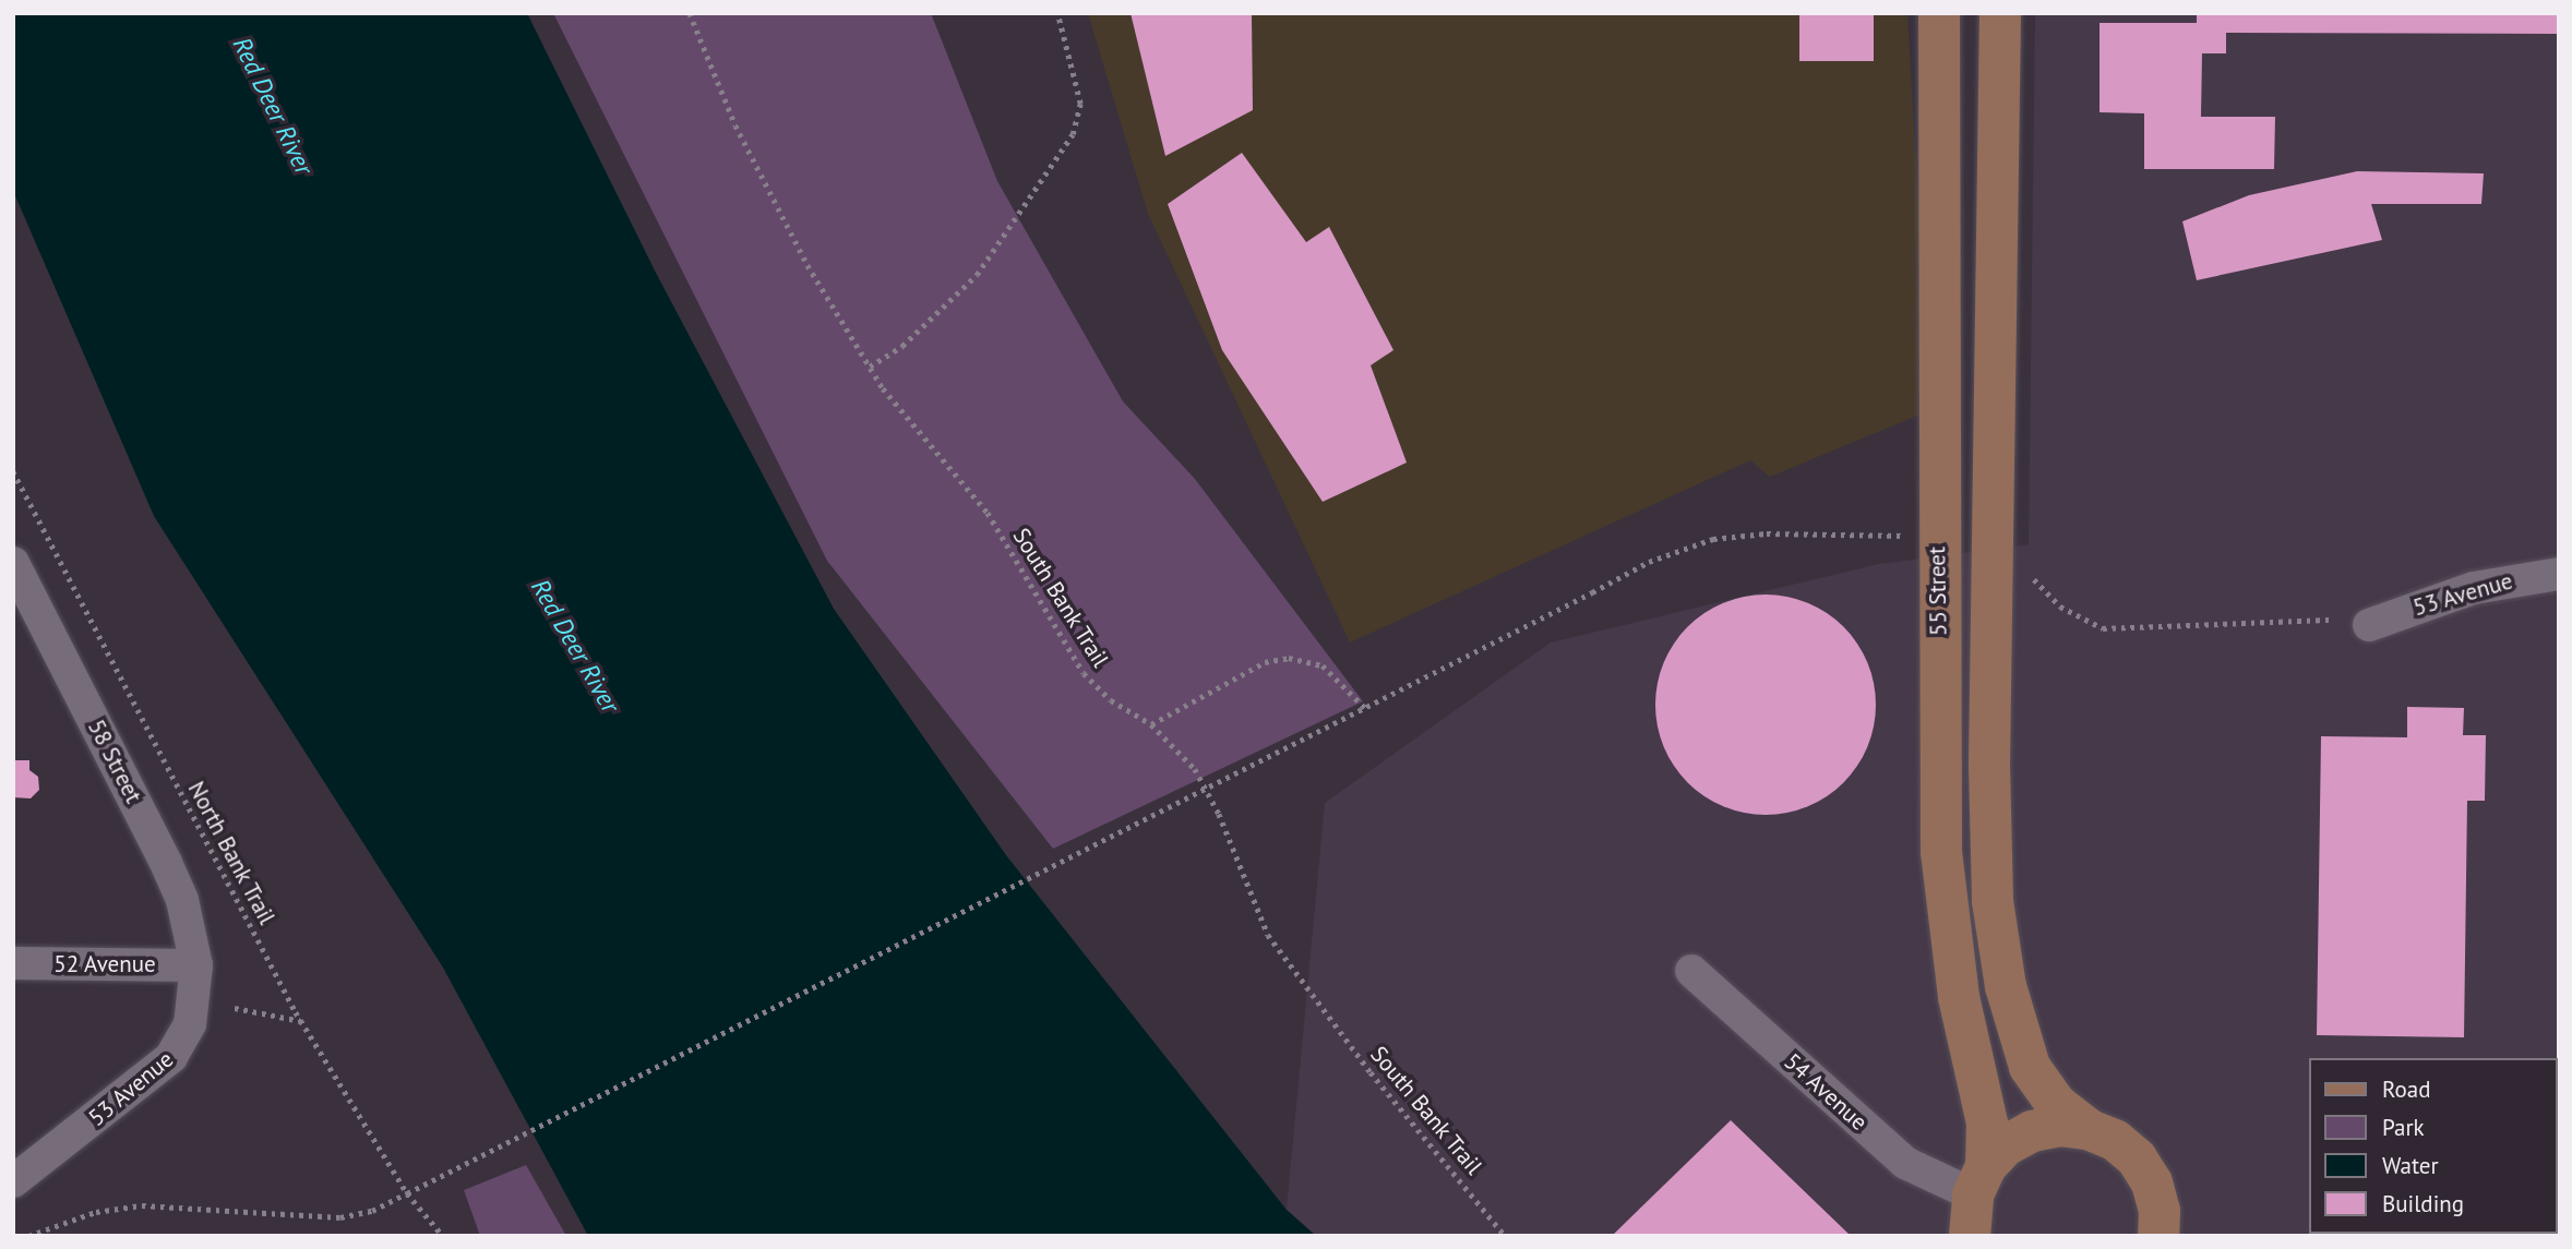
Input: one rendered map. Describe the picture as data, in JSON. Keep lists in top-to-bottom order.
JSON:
{
  "streets": {
    "street": [
      "55 Street",
      "53 Avenue",
      "58 Street",
      "52 Avenue",
      "54 Avenue"
    ],
    "path": ["South Bank Trail", "North Bank Trail"]
  },
  "crossings": [
    ["55 Street", "54 Avenue"],
    ["53 Avenue", "58 Street"],
    ["53 Avenue", "52 Avenue"],
    ["58 Street", "52 Avenue"]
  ],
  "water": ["Red Deer River"],
  "legend": [
    "Road",
    "Park",
    "Water",
    "Building"
  ]
}
